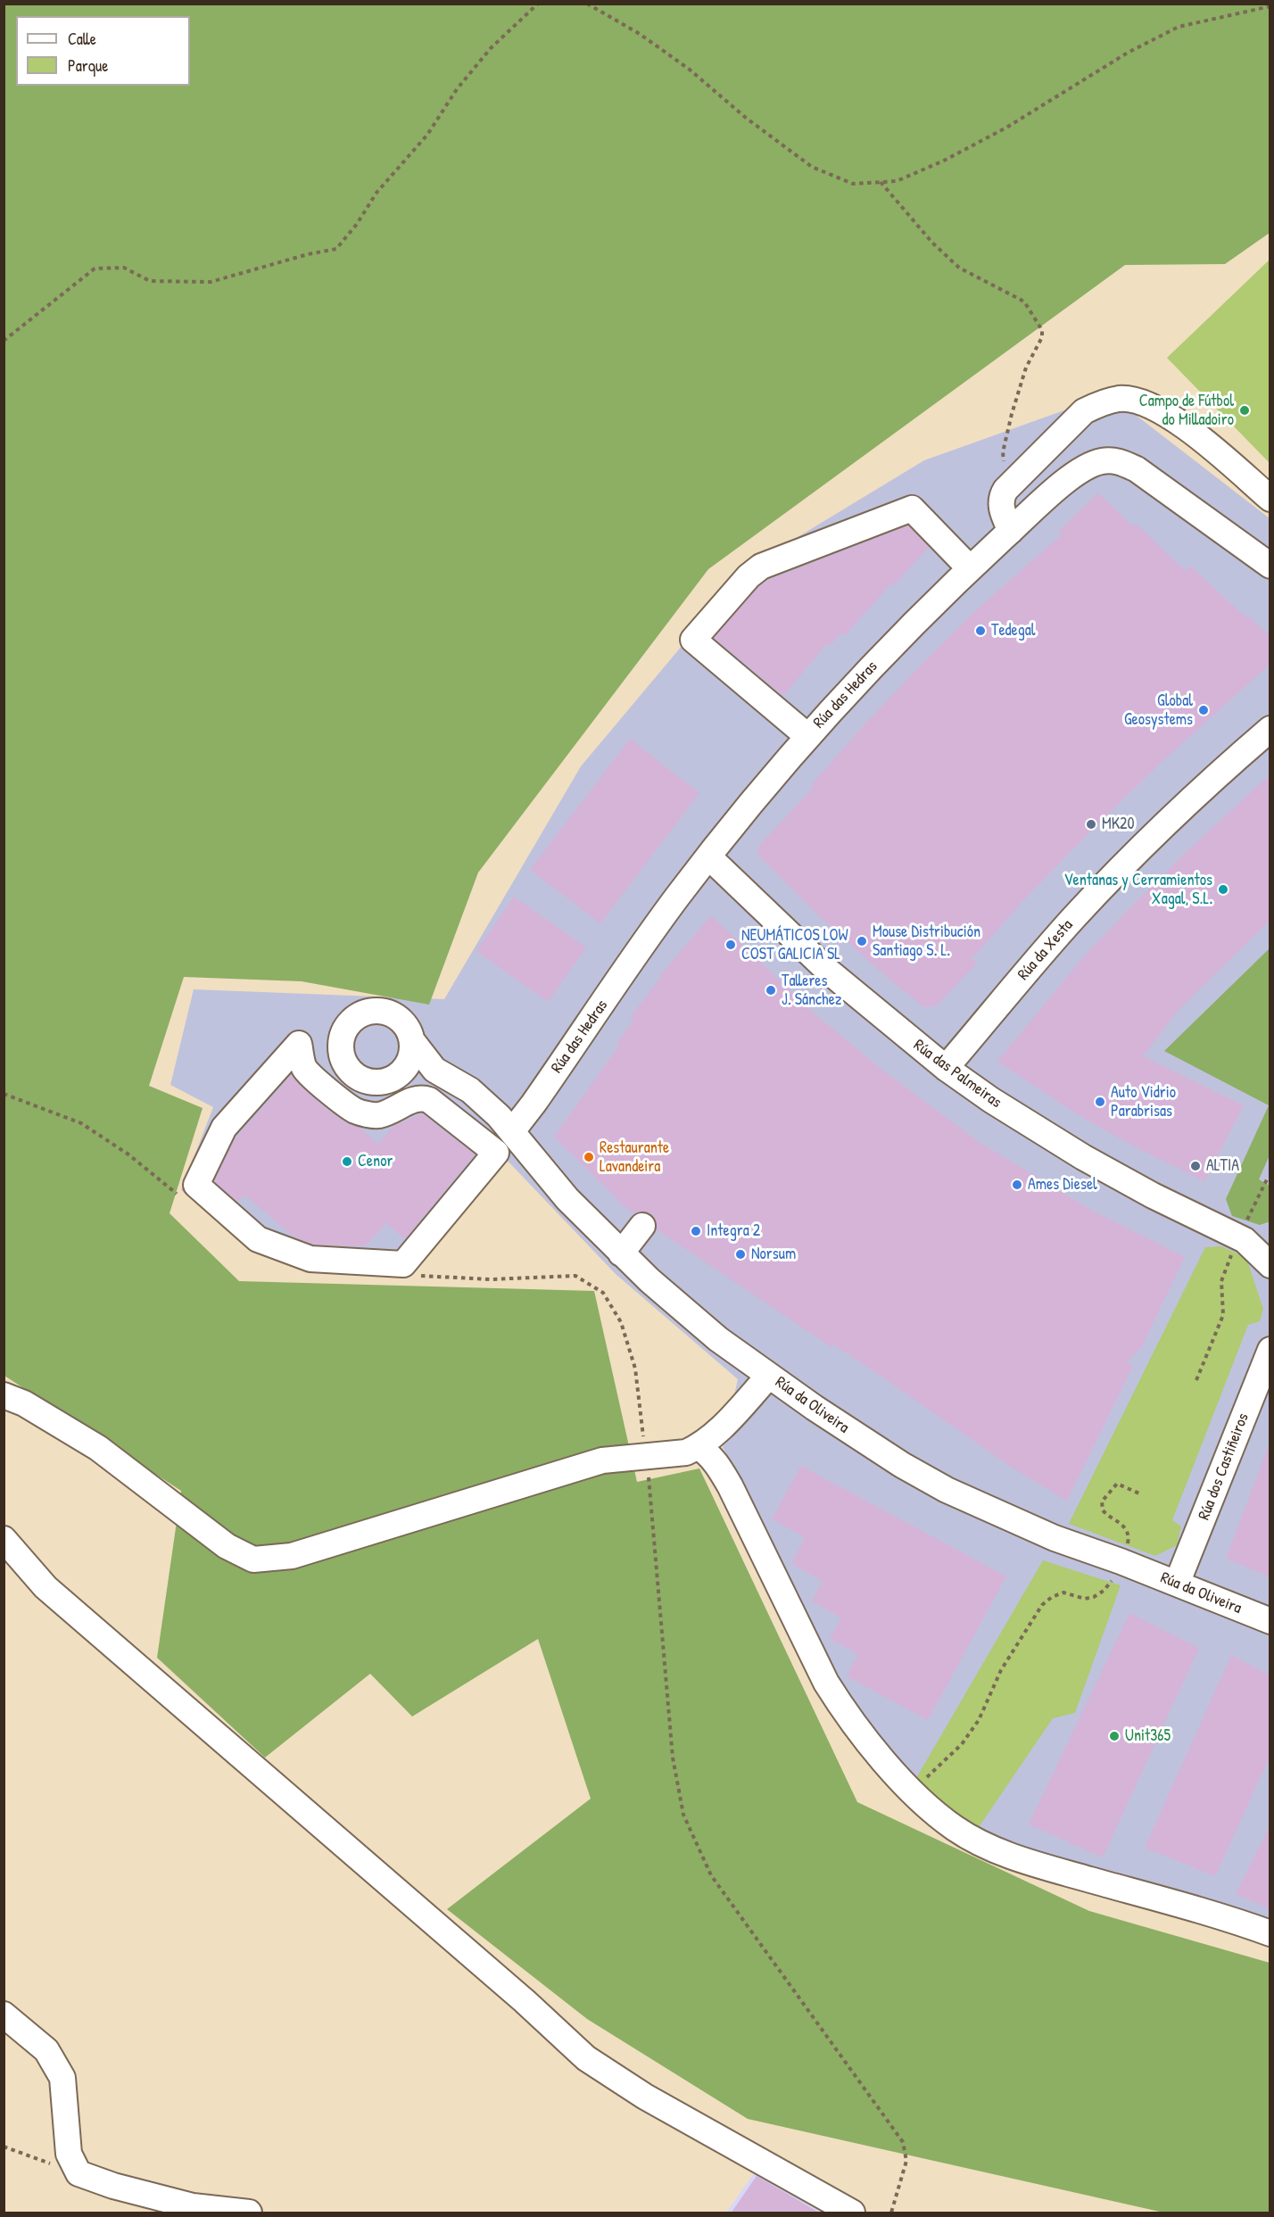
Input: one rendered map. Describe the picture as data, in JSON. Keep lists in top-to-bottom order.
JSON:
{
  "streets": {
    "street": [
      "Rúa das Hedras",
      "Rúa da Xesta",
      "Rúa das Palmeiras",
      "Rúa da Oliveira",
      "Rúa dos Castiñeiros"
    ]
  },
  "crossings": [
    ["Rúa das Hedras", "Rúa das Palmeiras"],
    ["Rúa das Hedras", "Rúa da Oliveira"],
    ["Rúa da Xesta", "Rúa das Palmeiras"],
    ["Rúa da Oliveira", "Rúa dos Castiñeiros"]
  ],
  "places": [
    "Campo de Fútbol do Milladoiro",
    "Tedegal",
    "Global Geosystems",
    "MK20",
    "Ventanas y Cerramientos Xagal, S.L.",
    "Mouse Distribución Santiago S. L.",
    "NEUMÁTICOS LOW COST GALICIA SL",
    "Talleres J. Sánchez",
    "Auto Vidrio Parabrisas",
    "Restaurante Lavandeira",
    "Cenor",
    "ALTIA",
    "Ames Diesel",
    "Integra 2",
    "Norsum",
    "Unit365"
  ],
  "legend": ["Calle", "Parque"]
}
